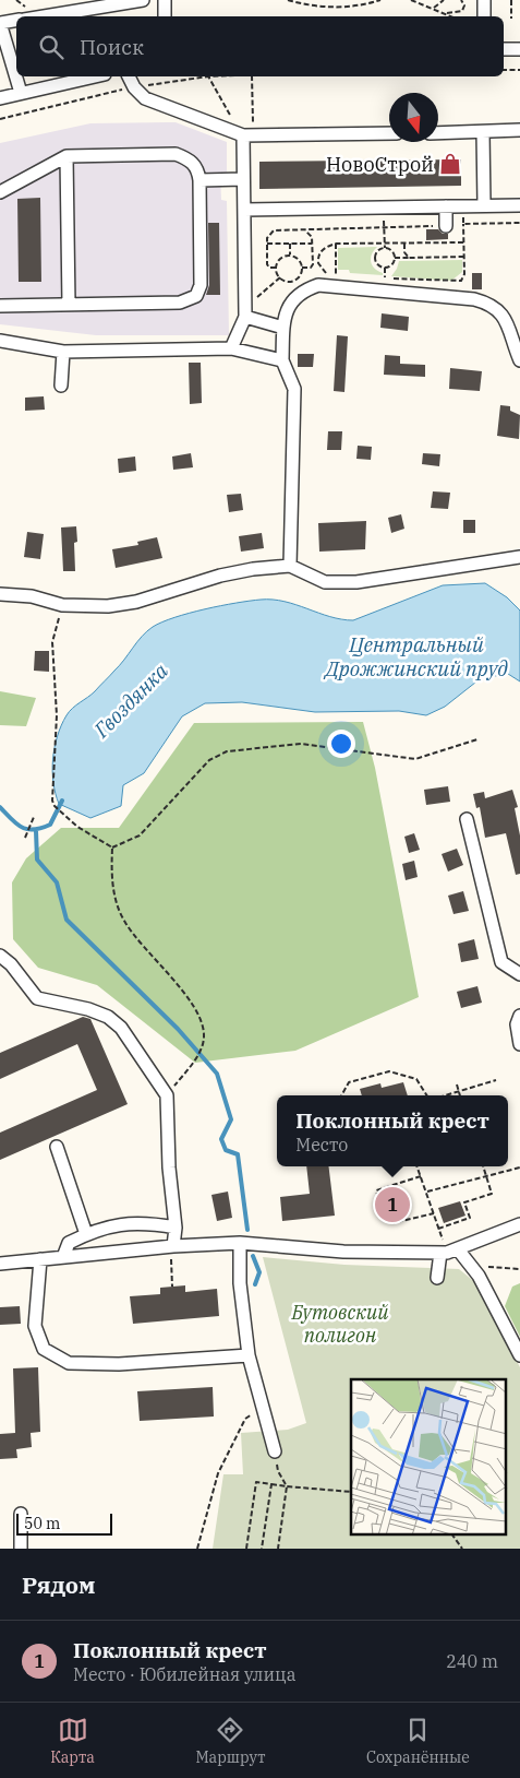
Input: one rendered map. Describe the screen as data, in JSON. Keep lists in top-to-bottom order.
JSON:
{
  "water": ["Центральный Дрожжинский пруд", "Гвоздянка"],
  "parks": ["Бутовский полигон"],
  "places": {
    "shop": ["НовоСтрой"]
  },
  "scale_bar": "50 m",
  "north": "bottom",
  "page": {
    "search": "Поиск",
    "popup": ["Поклонный крест", "Место"],
    "pins": "1",
    "scale": "50 m",
    "heading": "Рядом",
    "list": [
      {
        "mark": "1",
        "name": "Поклонный крест",
        "note": "Место · Юбилейная улица",
        "value": "240 m"
      }
    ],
    "nav": ["Карта", "Маршрут", "Сохранённые"]
  }
}
